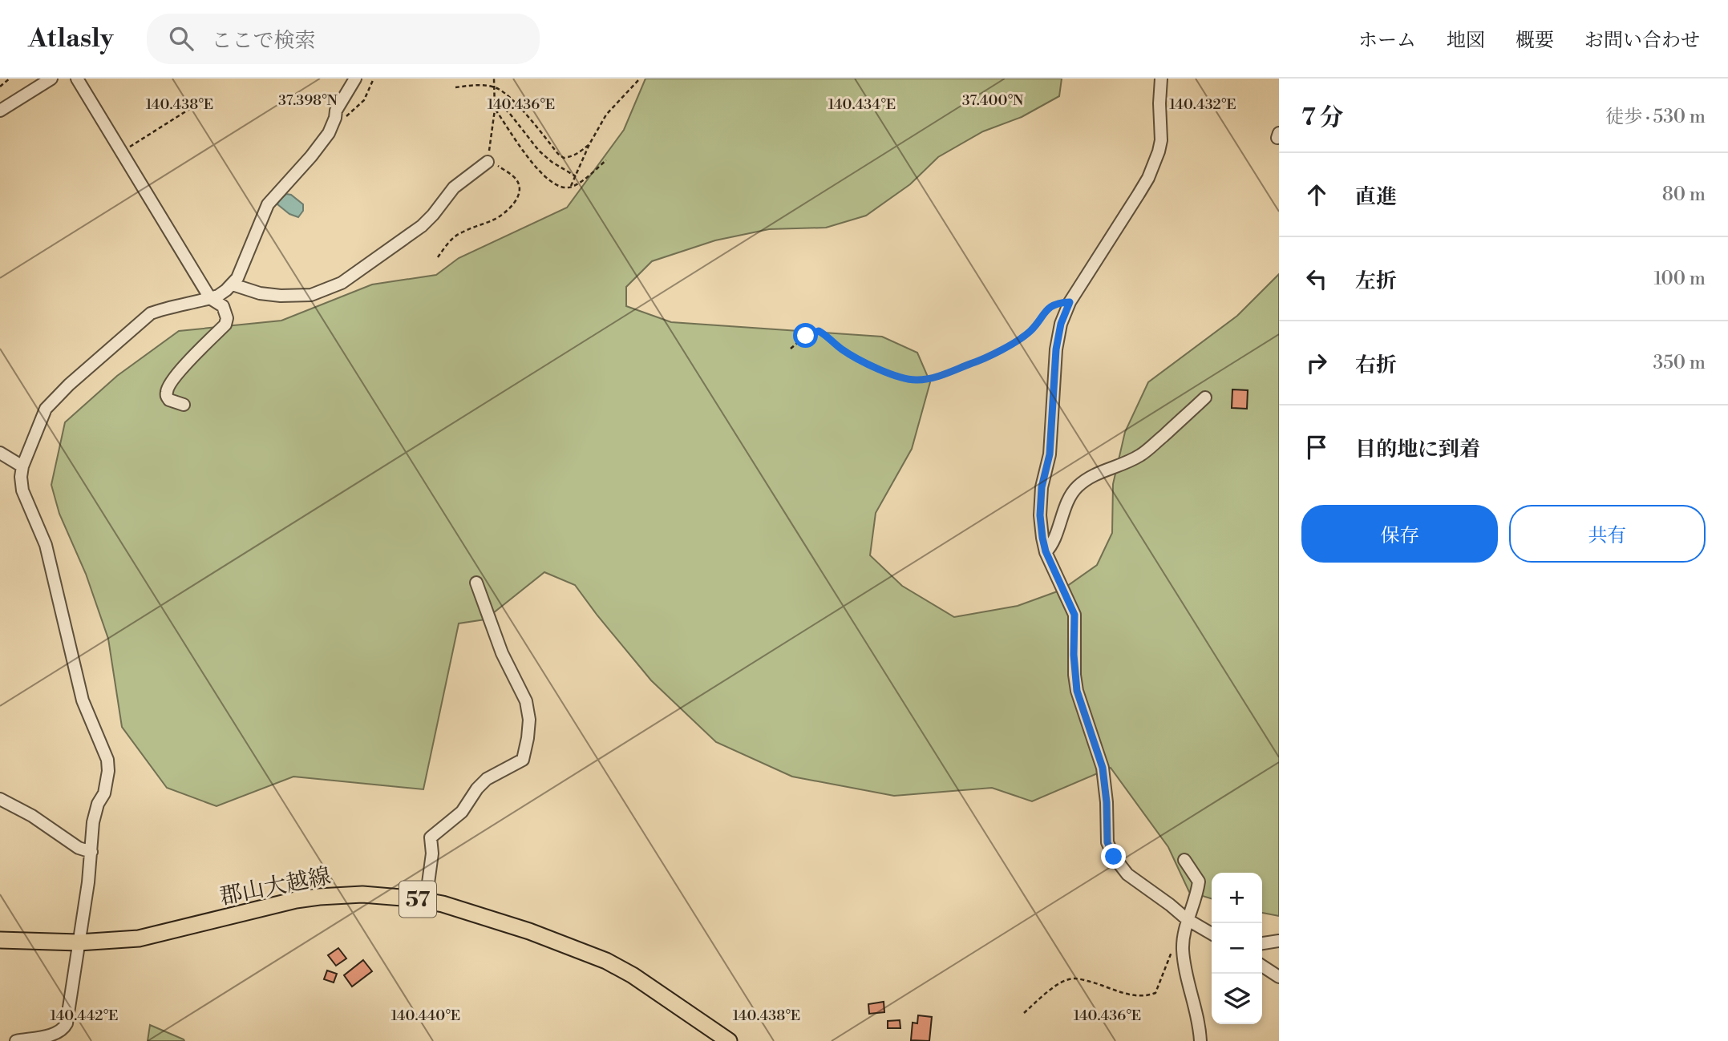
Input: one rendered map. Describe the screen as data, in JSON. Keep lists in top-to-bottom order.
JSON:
{
  "streets": {
    "main road": ["郡山大越線", "57"]
  },
  "page": {
    "header": "Atlasly",
    "search": "ここで検索",
    "nav": [
      "ホーム",
      "地図",
      "概要",
      "お問い合わせ"
    ],
    "heading": ["7 分", "徒歩 · 530 m"],
    "list": [
      ["直進", "80 m"],
      ["左折", "100 m"],
      ["右折", "350 m"],
      "目的地に到着"
    ],
    "buttons": ["保存", "共有"],
    "map_buttons": ["+", "−"]
  },
  "coordinates": [
    "37.398°N",
    "37.400°N",
    "140.438°E",
    "140.436°E",
    "140.434°E",
    "140.432°E",
    "140.442°E",
    "140.440°E"
  ]
}
